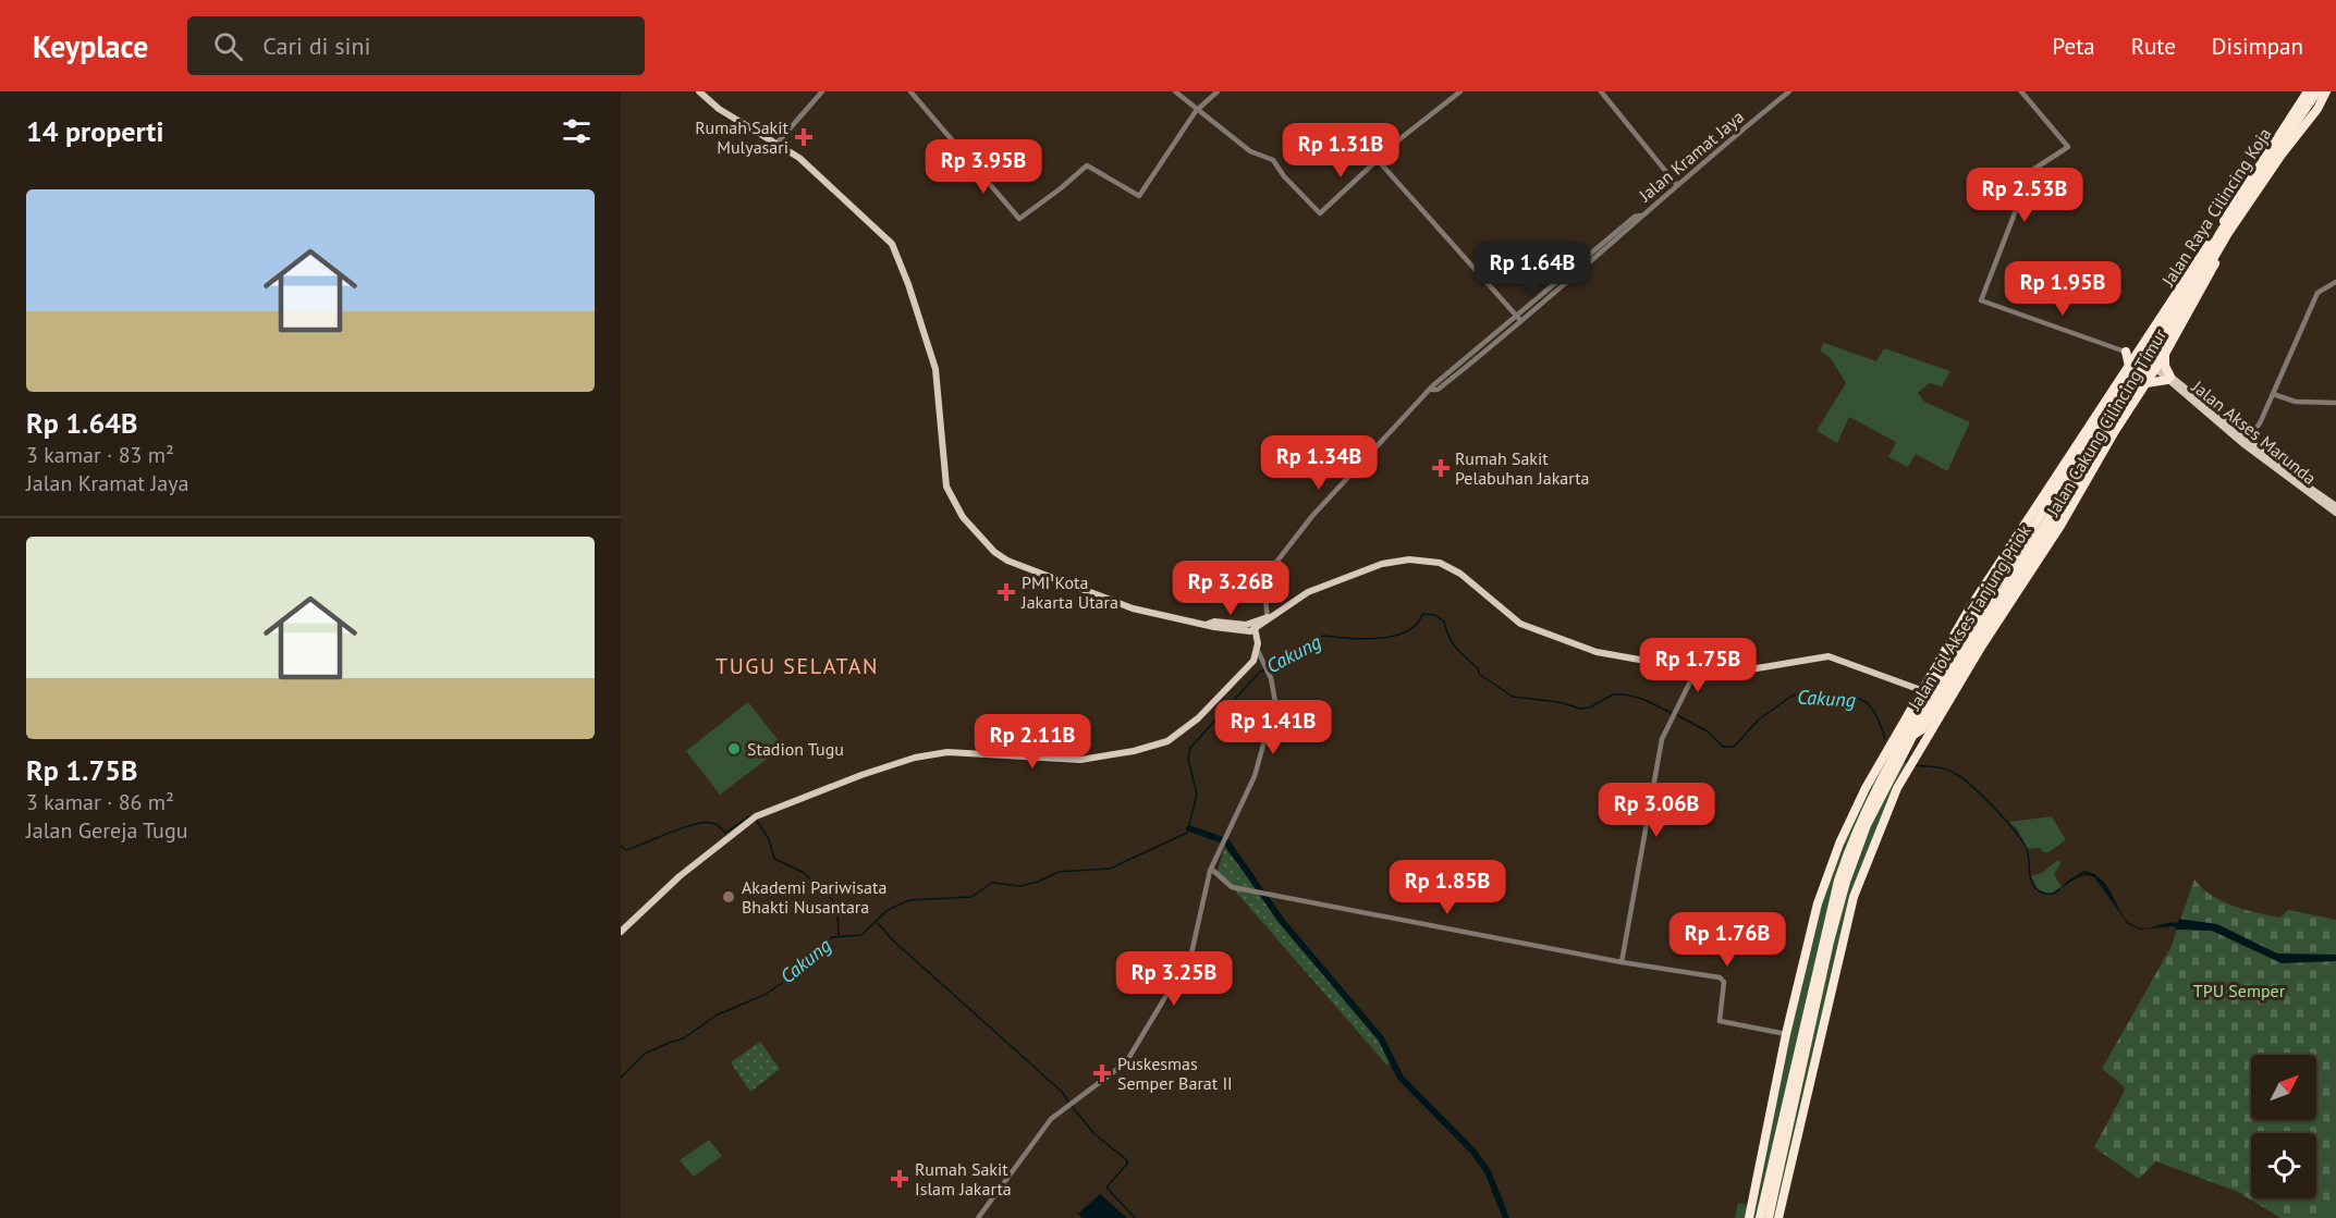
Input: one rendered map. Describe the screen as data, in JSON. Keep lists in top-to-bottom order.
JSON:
{
  "streets": {
    "highway": ["Jalan Raya Cilincing Koja", "Jalan Cakung Cilincing Timur", "Jalan Tol Akses Tanjung Priok"],
    "main road": ["Jalan Akses Marunda"],
    "street": ["Jalan Kramat Jaya"]
  },
  "crossings": [
    ["Jalan Raya Cilincing Koja", "Jalan Akses Marunda"],
    ["Jalan Raya Cilincing Koja", "Jalan Tol Akses Tanjung Priok"],
    ["Jalan Cakung Cilincing Timur", "Jalan Akses Marunda"],
    ["Jalan Cakung Cilincing Timur", "Jalan Tol Akses Tanjung Priok"]
  ],
  "districts": ["TUGU SELATAN"],
  "water": ["Cakung"],
  "parks": ["TPU Semper"],
  "places": {
    "health": [
      "Rumah Sakit Mulyasari",
      "Rumah Sakit Pelabuhan Jakarta",
      "PMI Kota Jakarta Utara",
      "Puskesmas Semper Barat II",
      "Rumah Sakit Islam Jakarta"
    ],
    "other": ["Stadion Tugu", "Akademi Pariwisata Bhakti Nusantara"]
  },
  "north": "top right",
  "page": {
    "header": "Keyplace",
    "search": "Cari di sini",
    "nav": ["Peta", "Rute", "Disimpan"],
    "heading": "14 properti",
    "price": [
      "Rp 1.31B",
      "Rp 3.95B",
      "Rp 2.53B",
      "Rp 1.64B",
      "Rp 1.95B",
      "Rp 1.34B",
      "Rp 3.26B",
      "Rp 1.75B",
      "Rp 1.41B",
      "Rp 2.11B",
      "Rp 3.06B",
      "Rp 1.85B",
      "Rp 1.76B",
      "Rp 3.25B"
    ],
    "list": [
      {
        "name": "Rp 1.64B",
        "note": "3 kamar · 83 m² · Jalan Kramat Jaya"
      },
      {
        "name": "Rp 1.75B",
        "note": "3 kamar · 86 m² · Jalan Gereja Tugu"
      }
    ]
  }
}
